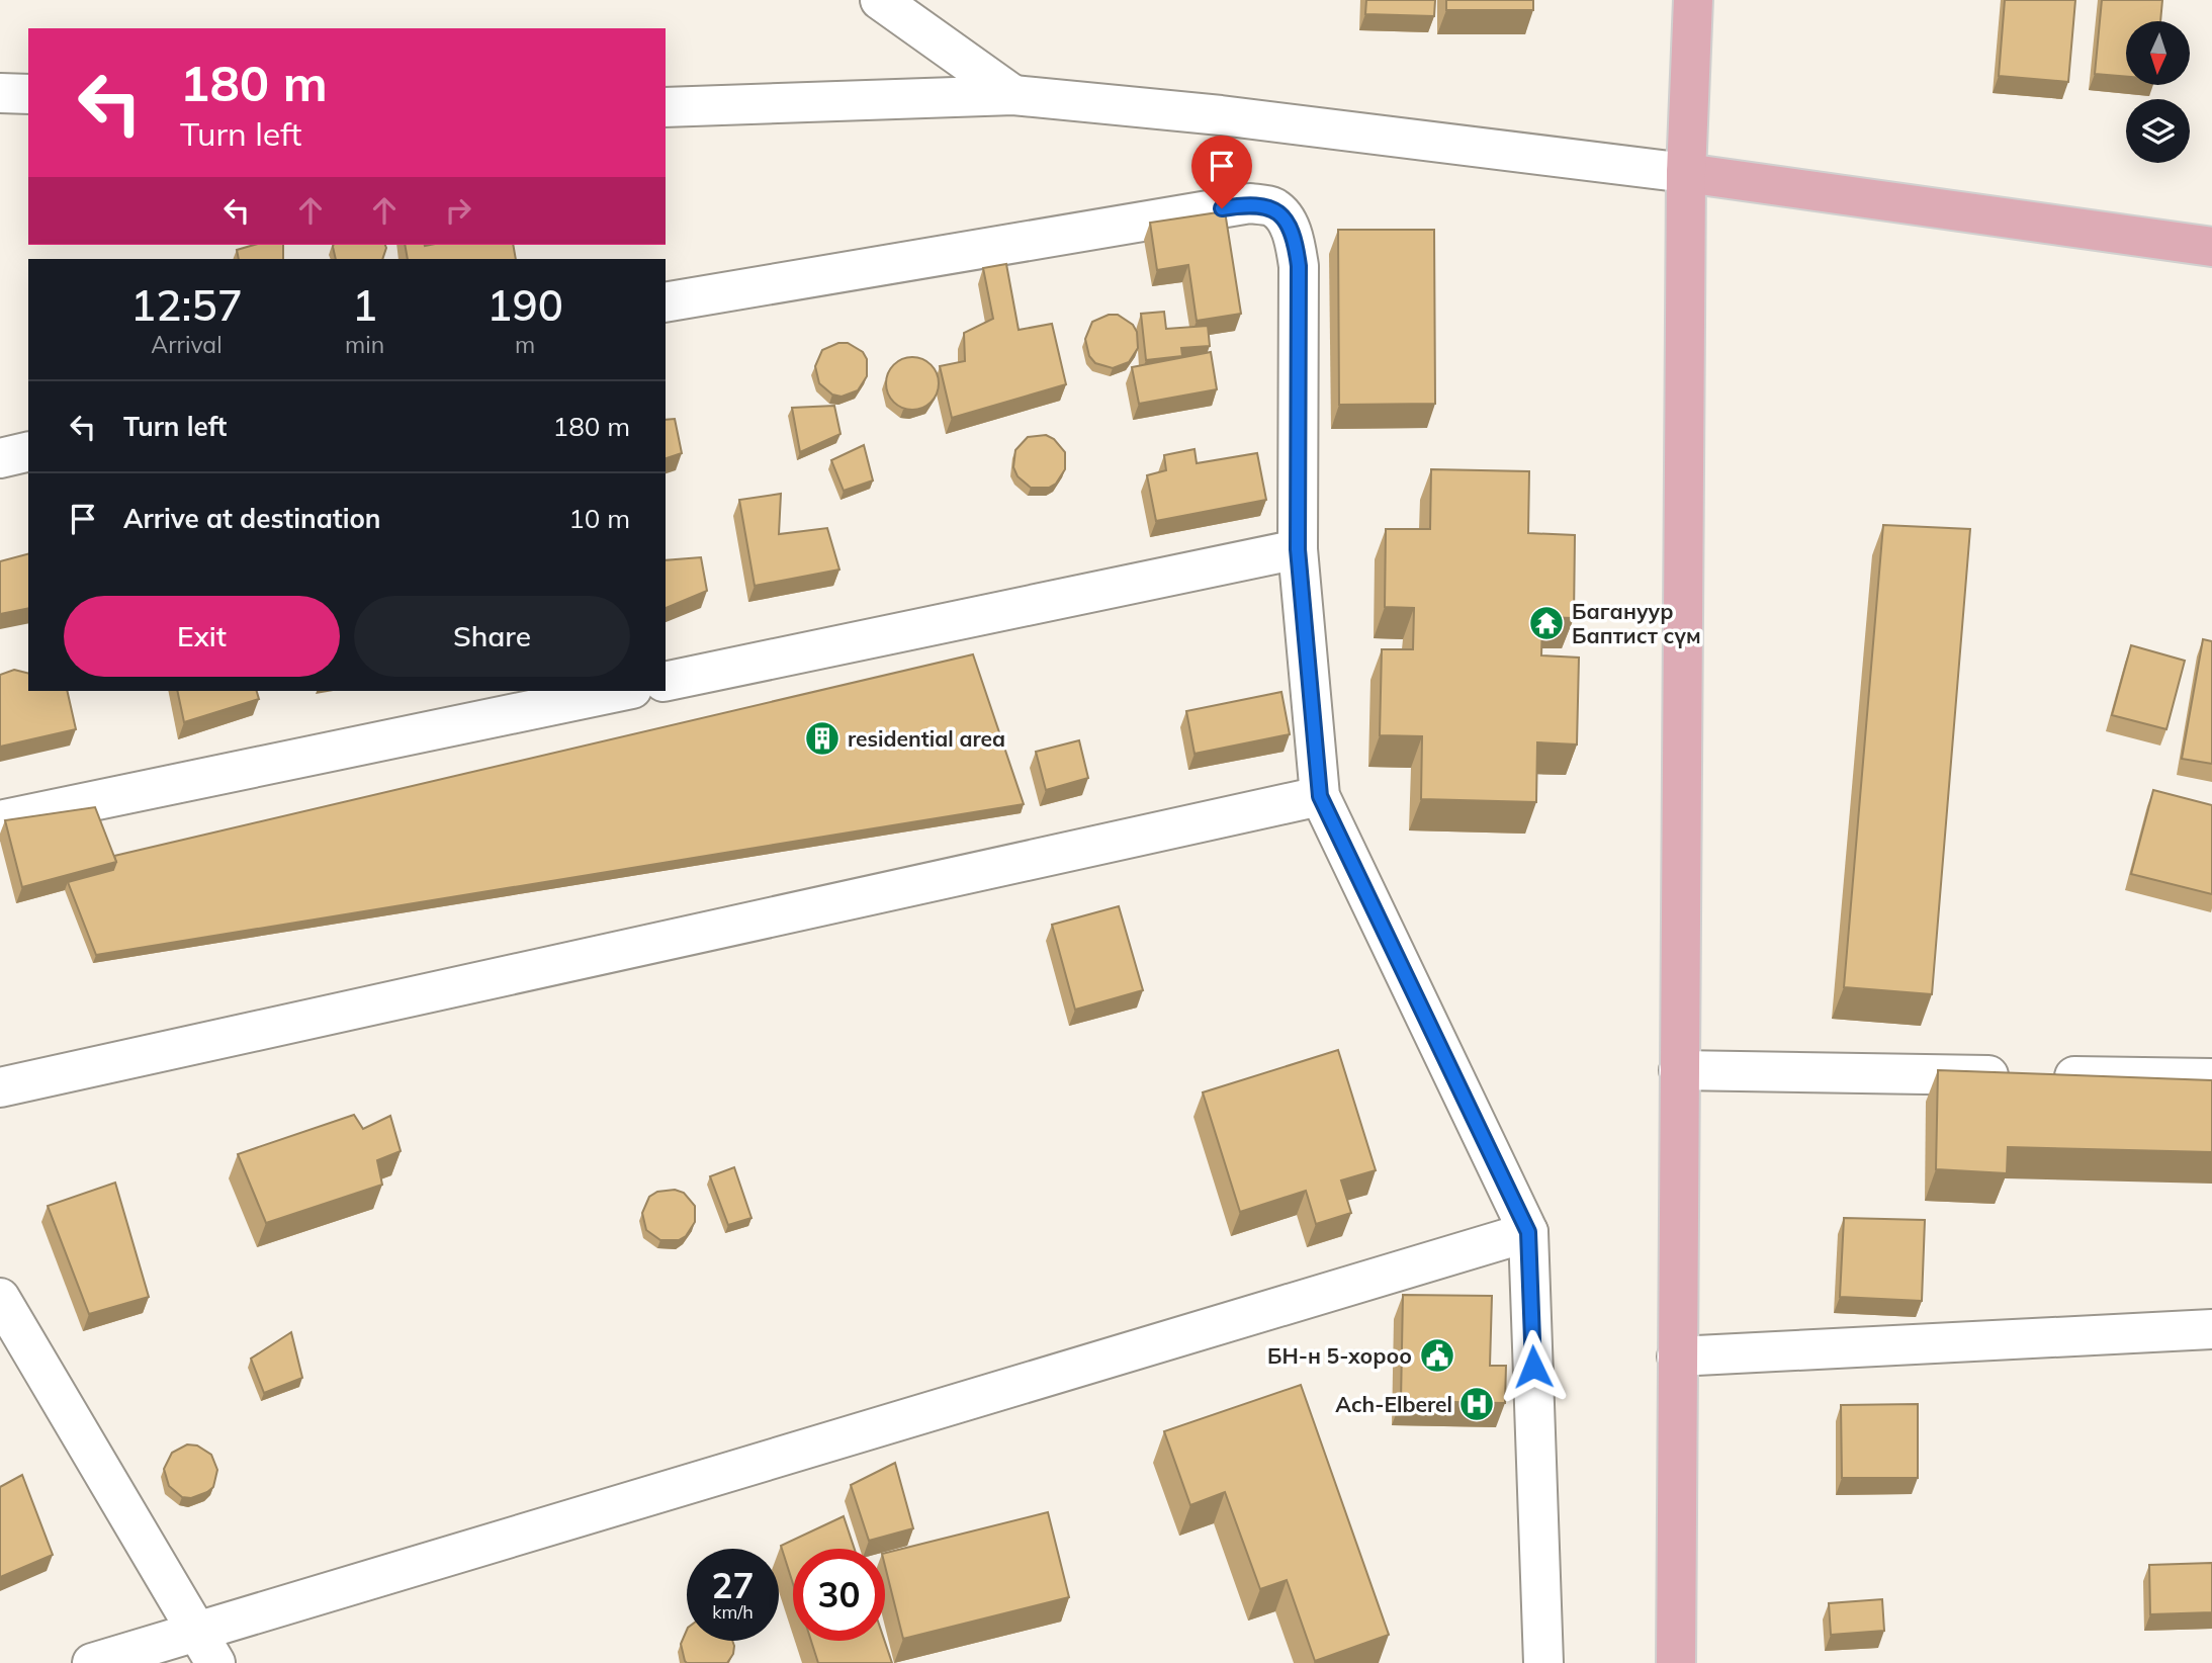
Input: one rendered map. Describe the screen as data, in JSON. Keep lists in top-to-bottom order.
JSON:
{
  "places": {
    "temple": ["Багануур Баптист сүм"],
    "building": ["residential area"],
    "public building": ["БН-н 5-хороо"],
    "hospital": ["Ach-Elberel"]
  },
  "north": "bottom",
  "page": {
    "turn": ["180 m", "Turn left"],
    "eta": [
      "12:57",
      "Arrival",
      "1",
      "min",
      "190",
      "m"
    ],
    "list": [
      {
        "name": "Turn left",
        "value": "180 m"
      },
      {
        "name": "Arrive at destination",
        "value": "10 m"
      }
    ],
    "buttons": ["Exit", "Share"],
    "speed": "27 km/h",
    "limit": "30"
  }
}
